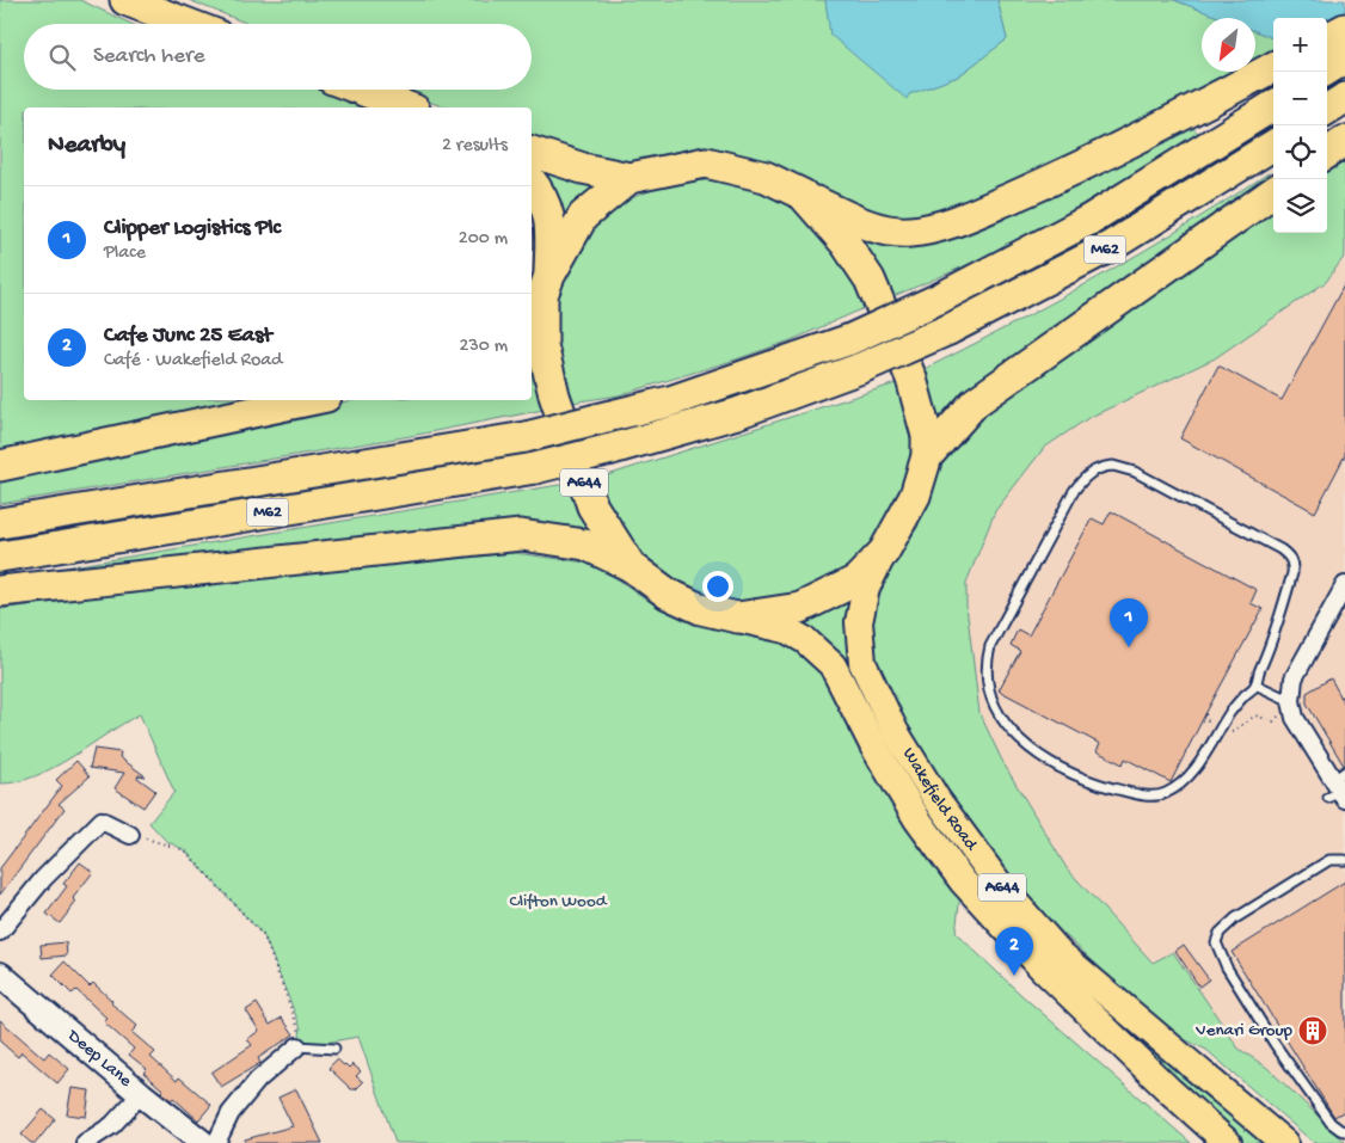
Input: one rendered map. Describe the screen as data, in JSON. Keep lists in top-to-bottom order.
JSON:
{
  "streets": {
    "highway": ["M62", "A644"],
    "main road": ["Wakefield Road"],
    "street": ["Deep Lane"]
  },
  "crossings": [
    ["A644", "Wakefield Road"]
  ],
  "parks": ["Clifton Wood"],
  "places": {
    "building": ["Venari Group"]
  },
  "north": "bottom left",
  "page": {
    "map_buttons": ["+", "−"],
    "search": "Search here",
    "heading": ["Nearby", "2 results"],
    "list": [
      {
        "mark": "1",
        "name": "Clipper Logistics Plc",
        "note": "Place",
        "value": "200 m"
      },
      {
        "mark": "2",
        "name": "Cafe Junc 25 East",
        "note": "Café · Wakefield Road",
        "value": "230 m"
      }
    ],
    "pins": ["1", "2"]
  }
}
